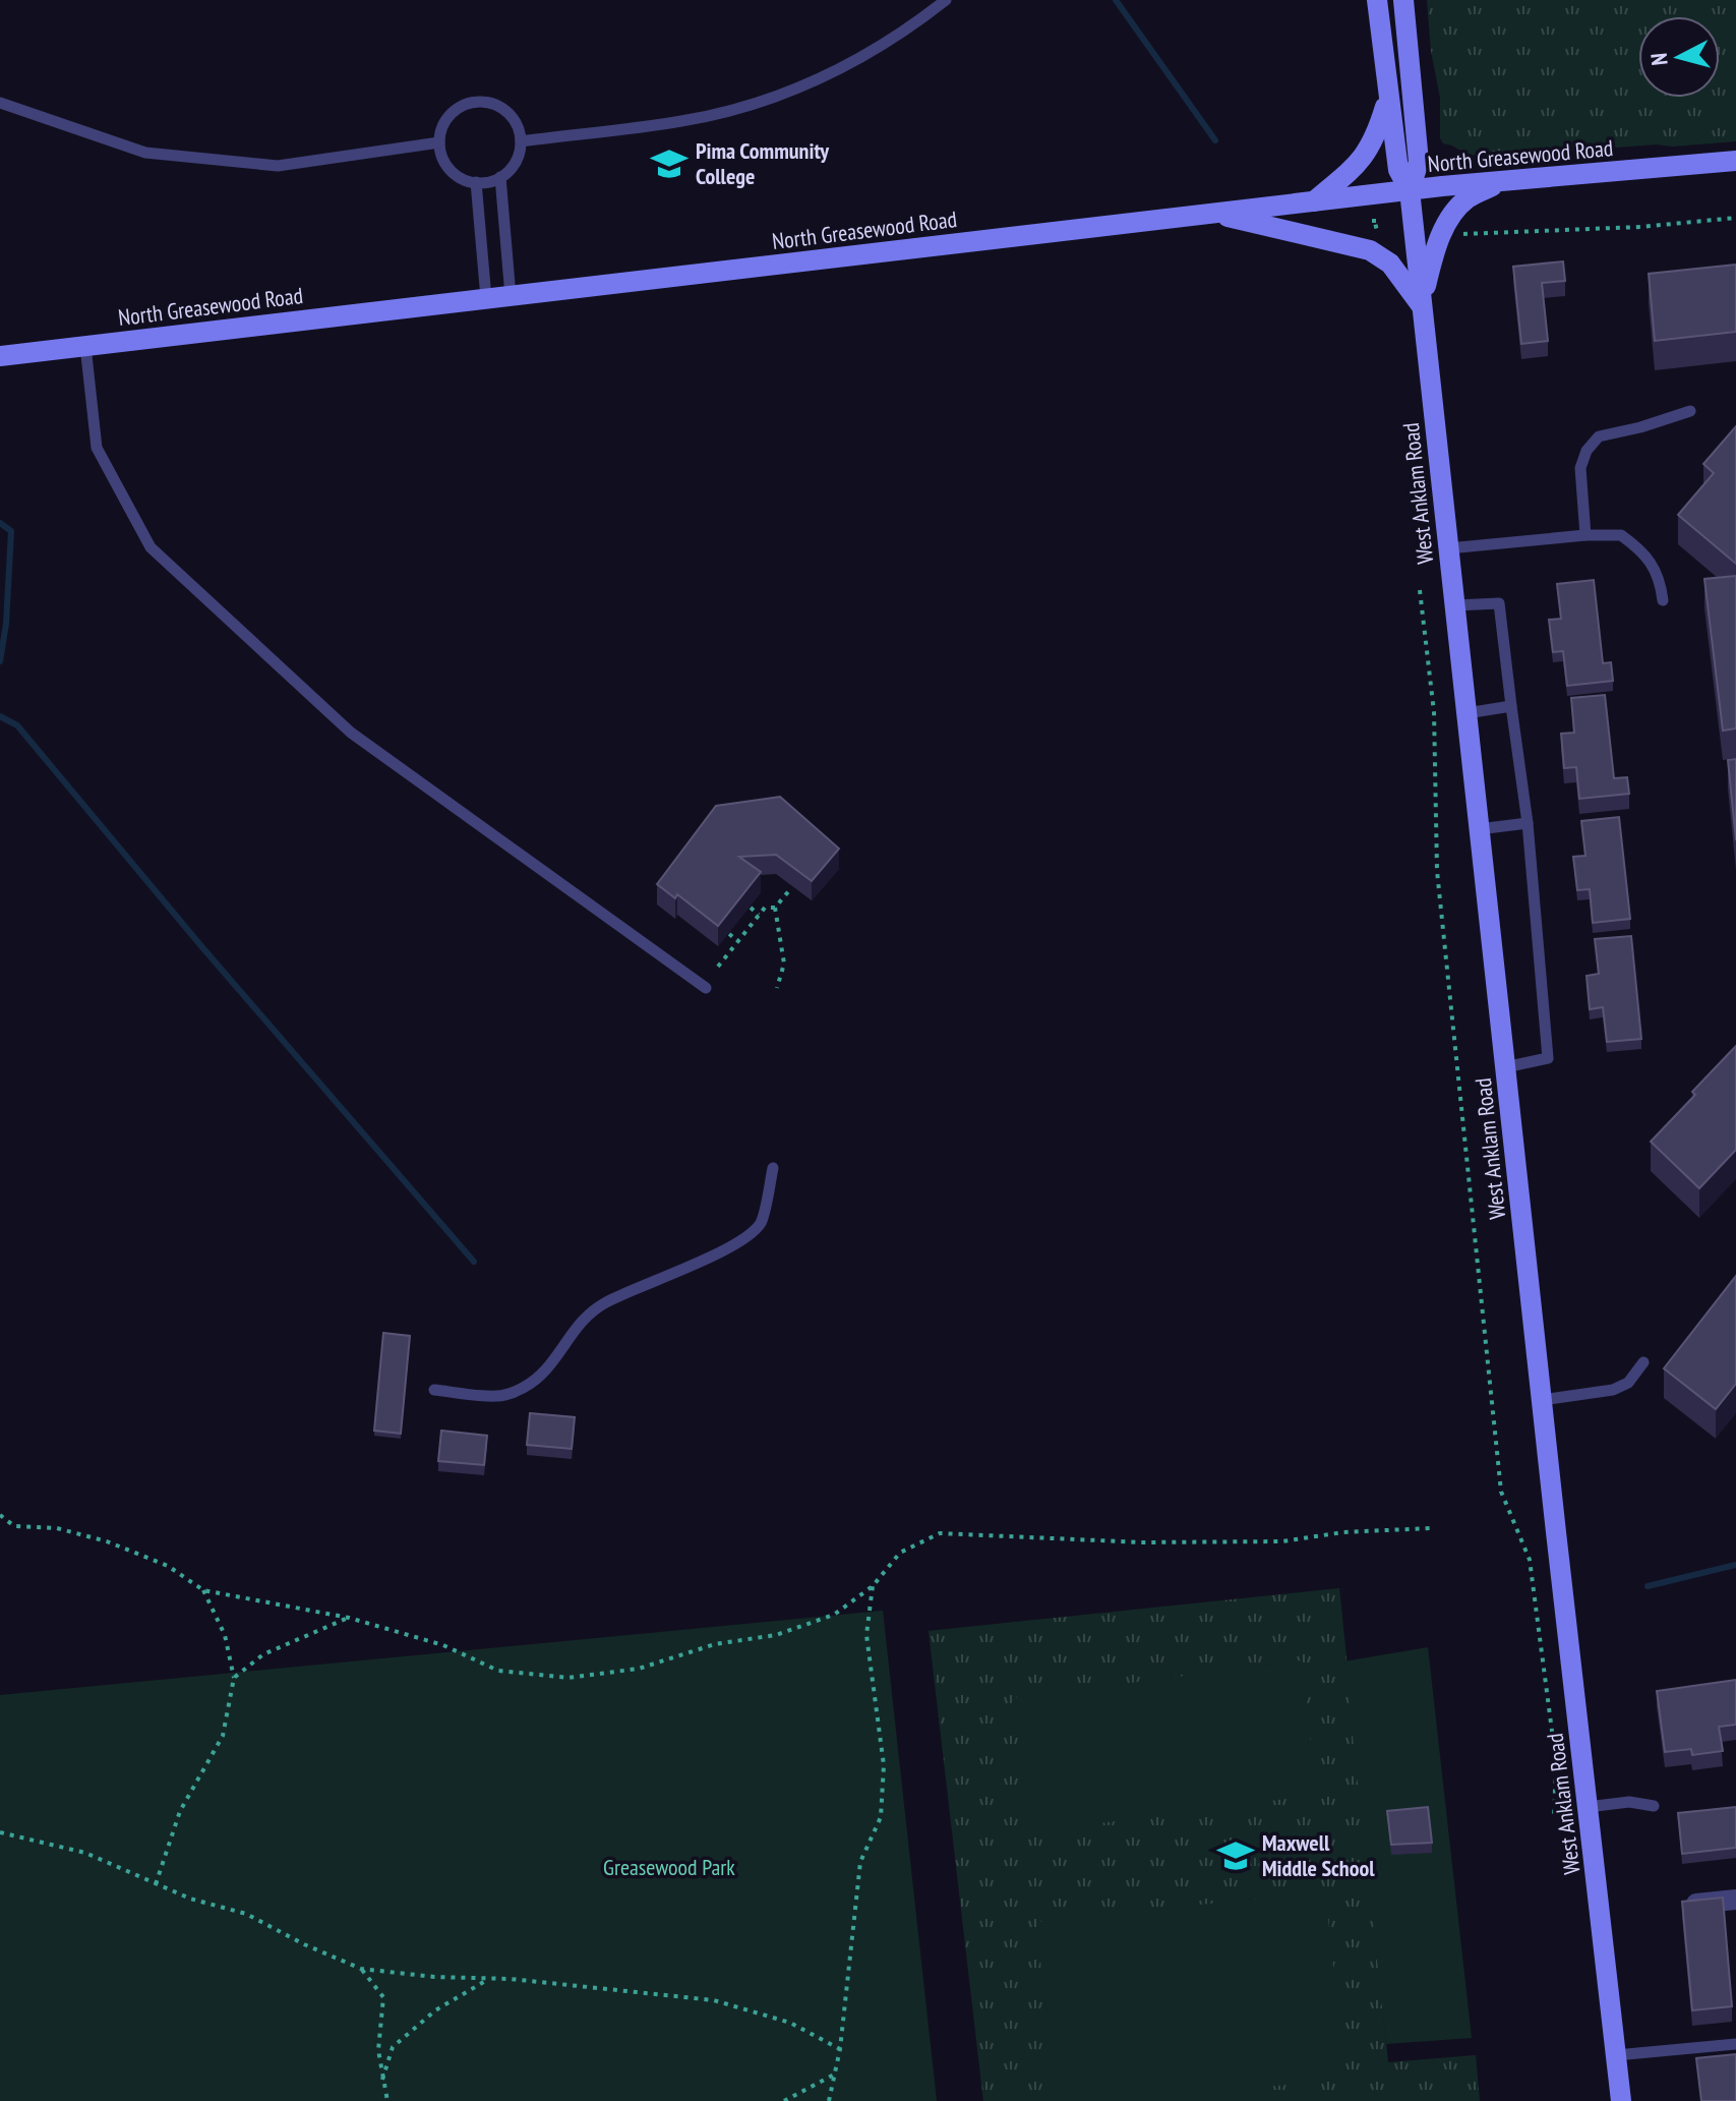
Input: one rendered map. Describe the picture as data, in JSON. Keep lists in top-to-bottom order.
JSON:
{
  "streets": {
    "main road": ["North Greasewood Road", "West Anklam Road"]
  },
  "crossings": [
    ["North Greasewood Road", "West Anklam Road"]
  ],
  "parks": ["Greasewood Park"],
  "places": {
    "school or university": ["Pima Community College", "Maxwell Middle School"]
  },
  "north": "left"
}
